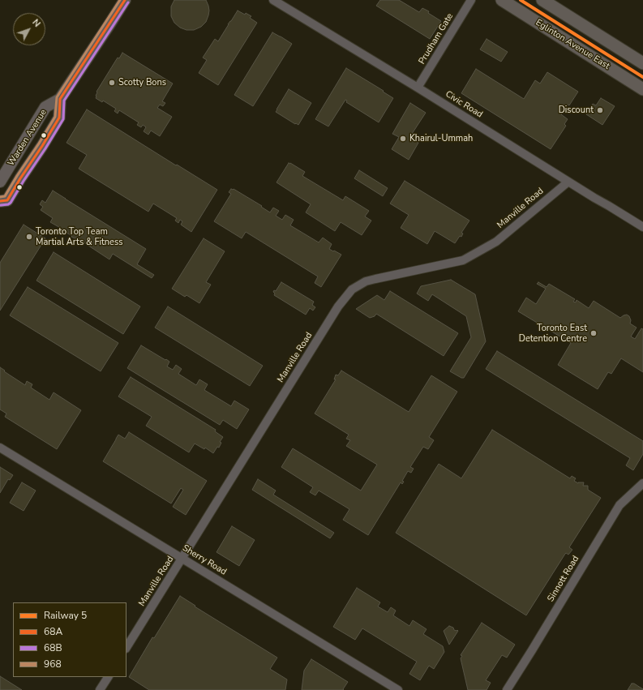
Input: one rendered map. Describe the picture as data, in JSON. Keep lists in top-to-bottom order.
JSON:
{
  "streets": {
    "main road": ["Eglinton Avenue East", "Warden Avenue"],
    "street": [
      "Prudham Gate",
      "Civic Road",
      "Manville Road",
      "Sherry Road",
      "Sinnott Road"
    ]
  },
  "crossings": [
    ["Prudham Gate", "Civic Road"],
    ["Civic Road", "Manville Road"],
    ["Manville Road", "Sherry Road"]
  ],
  "places": [
    "Scotty Bons",
    "Discount",
    "Khairul-Ummah",
    "Toronto Top Team Martial Arts & Fitness",
    "Toronto East Detention Centre"
  ],
  "lines": [
    "rail line 5",
    "transit line 68A",
    "transit line 968",
    "transit line 68B"
  ],
  "legend": [
    "Railway 5",
    "68A",
    "68B",
    "968"
  ],
  "north": "top right"
}
